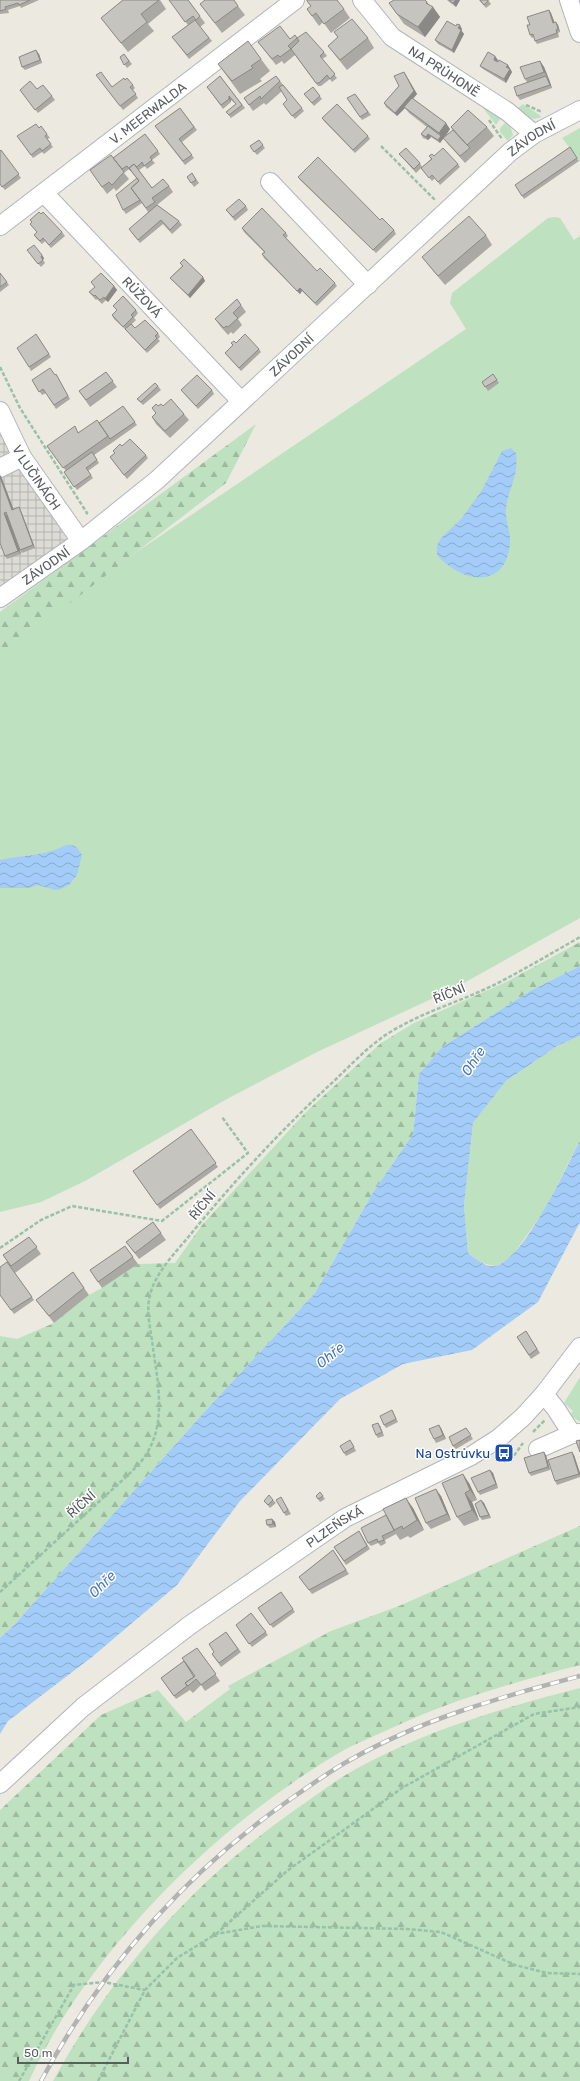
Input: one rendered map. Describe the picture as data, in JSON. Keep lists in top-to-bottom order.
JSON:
{
  "streets": {
    "street": [
      "NA PRŮHONĚ",
      "V. MEERWALDA",
      "ZÁVODNÍ",
      "RŮŽOVÁ",
      "V LUČINÁCH",
      "PLZEŇSKÁ"
    ],
    "path": ["ŘÍČNÍ"]
  },
  "crossings": [
    ["NA PRŮHONĚ", "ZÁVODNÍ"],
    ["V. MEERWALDA", "RŮŽOVÁ"],
    ["ZÁVODNÍ", "RŮŽOVÁ"],
    ["ZÁVODNÍ", "V LUČINÁCH"]
  ],
  "water": ["Ohře"],
  "places": {
    "bus stop": ["Na Ostrůvku"]
  },
  "scale_bar": "50 m"
}
